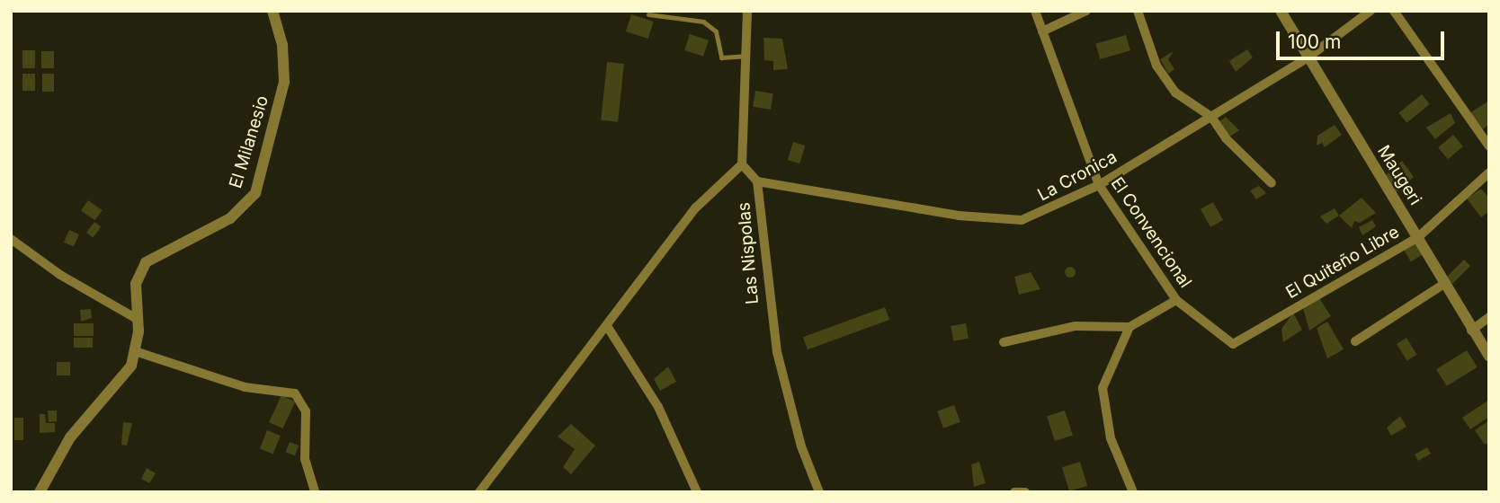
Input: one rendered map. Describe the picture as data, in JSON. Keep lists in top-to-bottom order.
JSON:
{
  "streets": {
    "street": [
      "El Milanesio",
      "Maugeri",
      "La Cronica",
      "El Convencional",
      "Las Nispolas",
      "El Quiteño Libre"
    ]
  },
  "crossings": [
    ["Maugeri", "La Cronica"],
    ["Maugeri", "El Quiteño Libre"],
    ["La Cronica", "El Convencional"],
    ["La Cronica", "Las Nispolas"],
    ["El Convencional", "El Quiteño Libre"]
  ],
  "scale_bar": "100 m"
}
